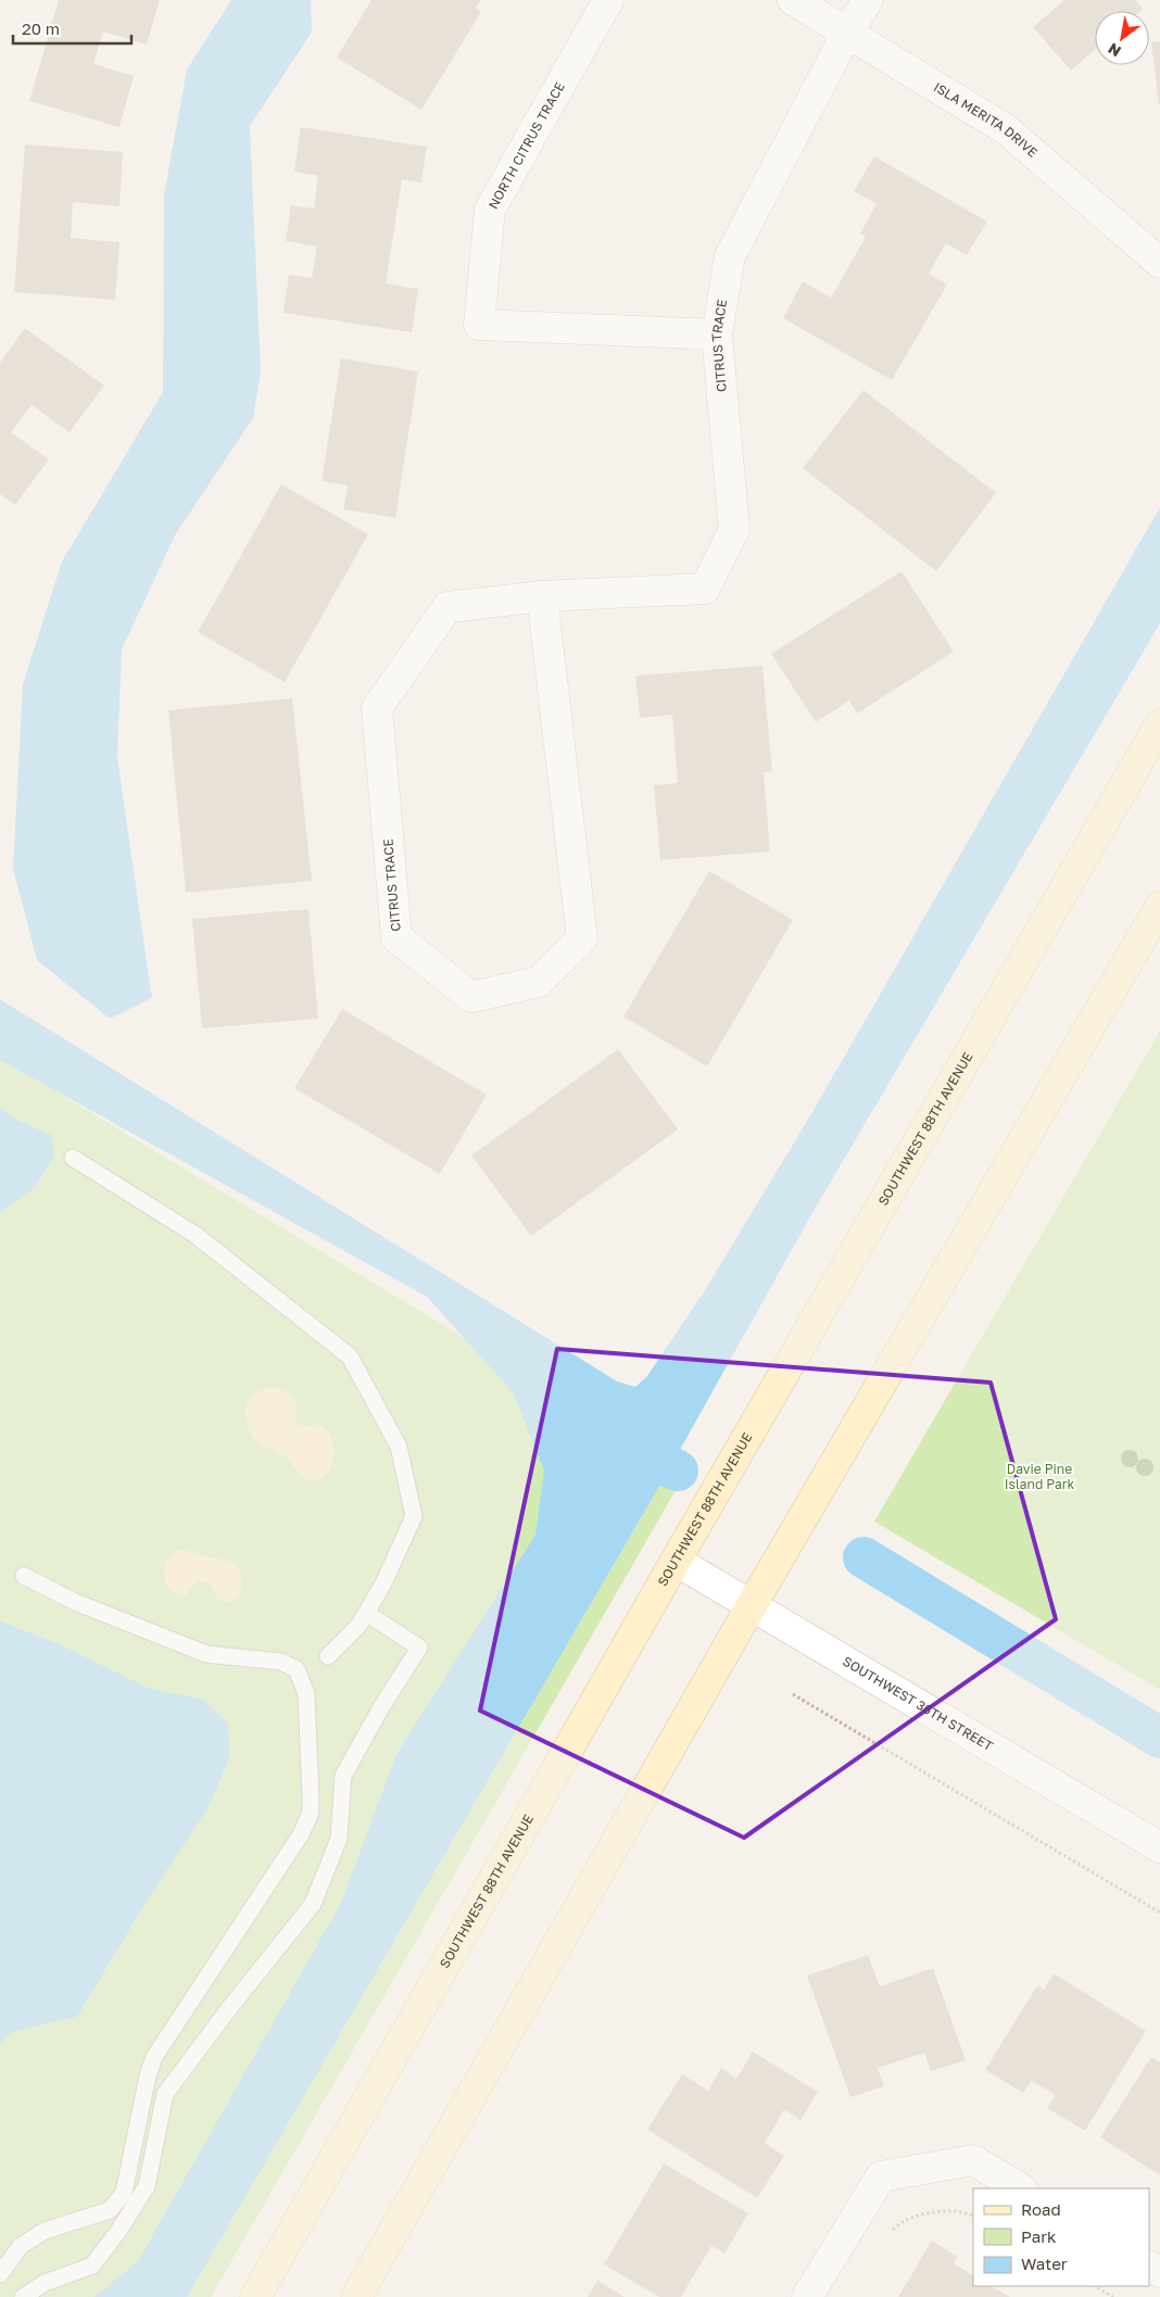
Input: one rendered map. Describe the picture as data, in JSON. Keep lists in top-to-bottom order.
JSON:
{
  "streets": {
    "main road": ["SOUTHWEST 88TH AVENUE"],
    "street": [
      "ISLA MERITA DRIVE",
      "NORTH CITRUS TRACE",
      "CITRUS TRACE",
      "SOUTHWEST 36TH STREET"
    ]
  },
  "crossings": [
    ["ISLA MERITA DRIVE", "CITRUS TRACE"],
    ["NORTH CITRUS TRACE", "CITRUS TRACE"],
    ["SOUTHWEST 88TH AVENUE", "SOUTHWEST 36TH STREET"]
  ],
  "parks": ["Davie Pine Island Park"],
  "legend": ["Road", "Park", "Water"],
  "scale_bar": "20 m",
  "north": "bottom left"
}
